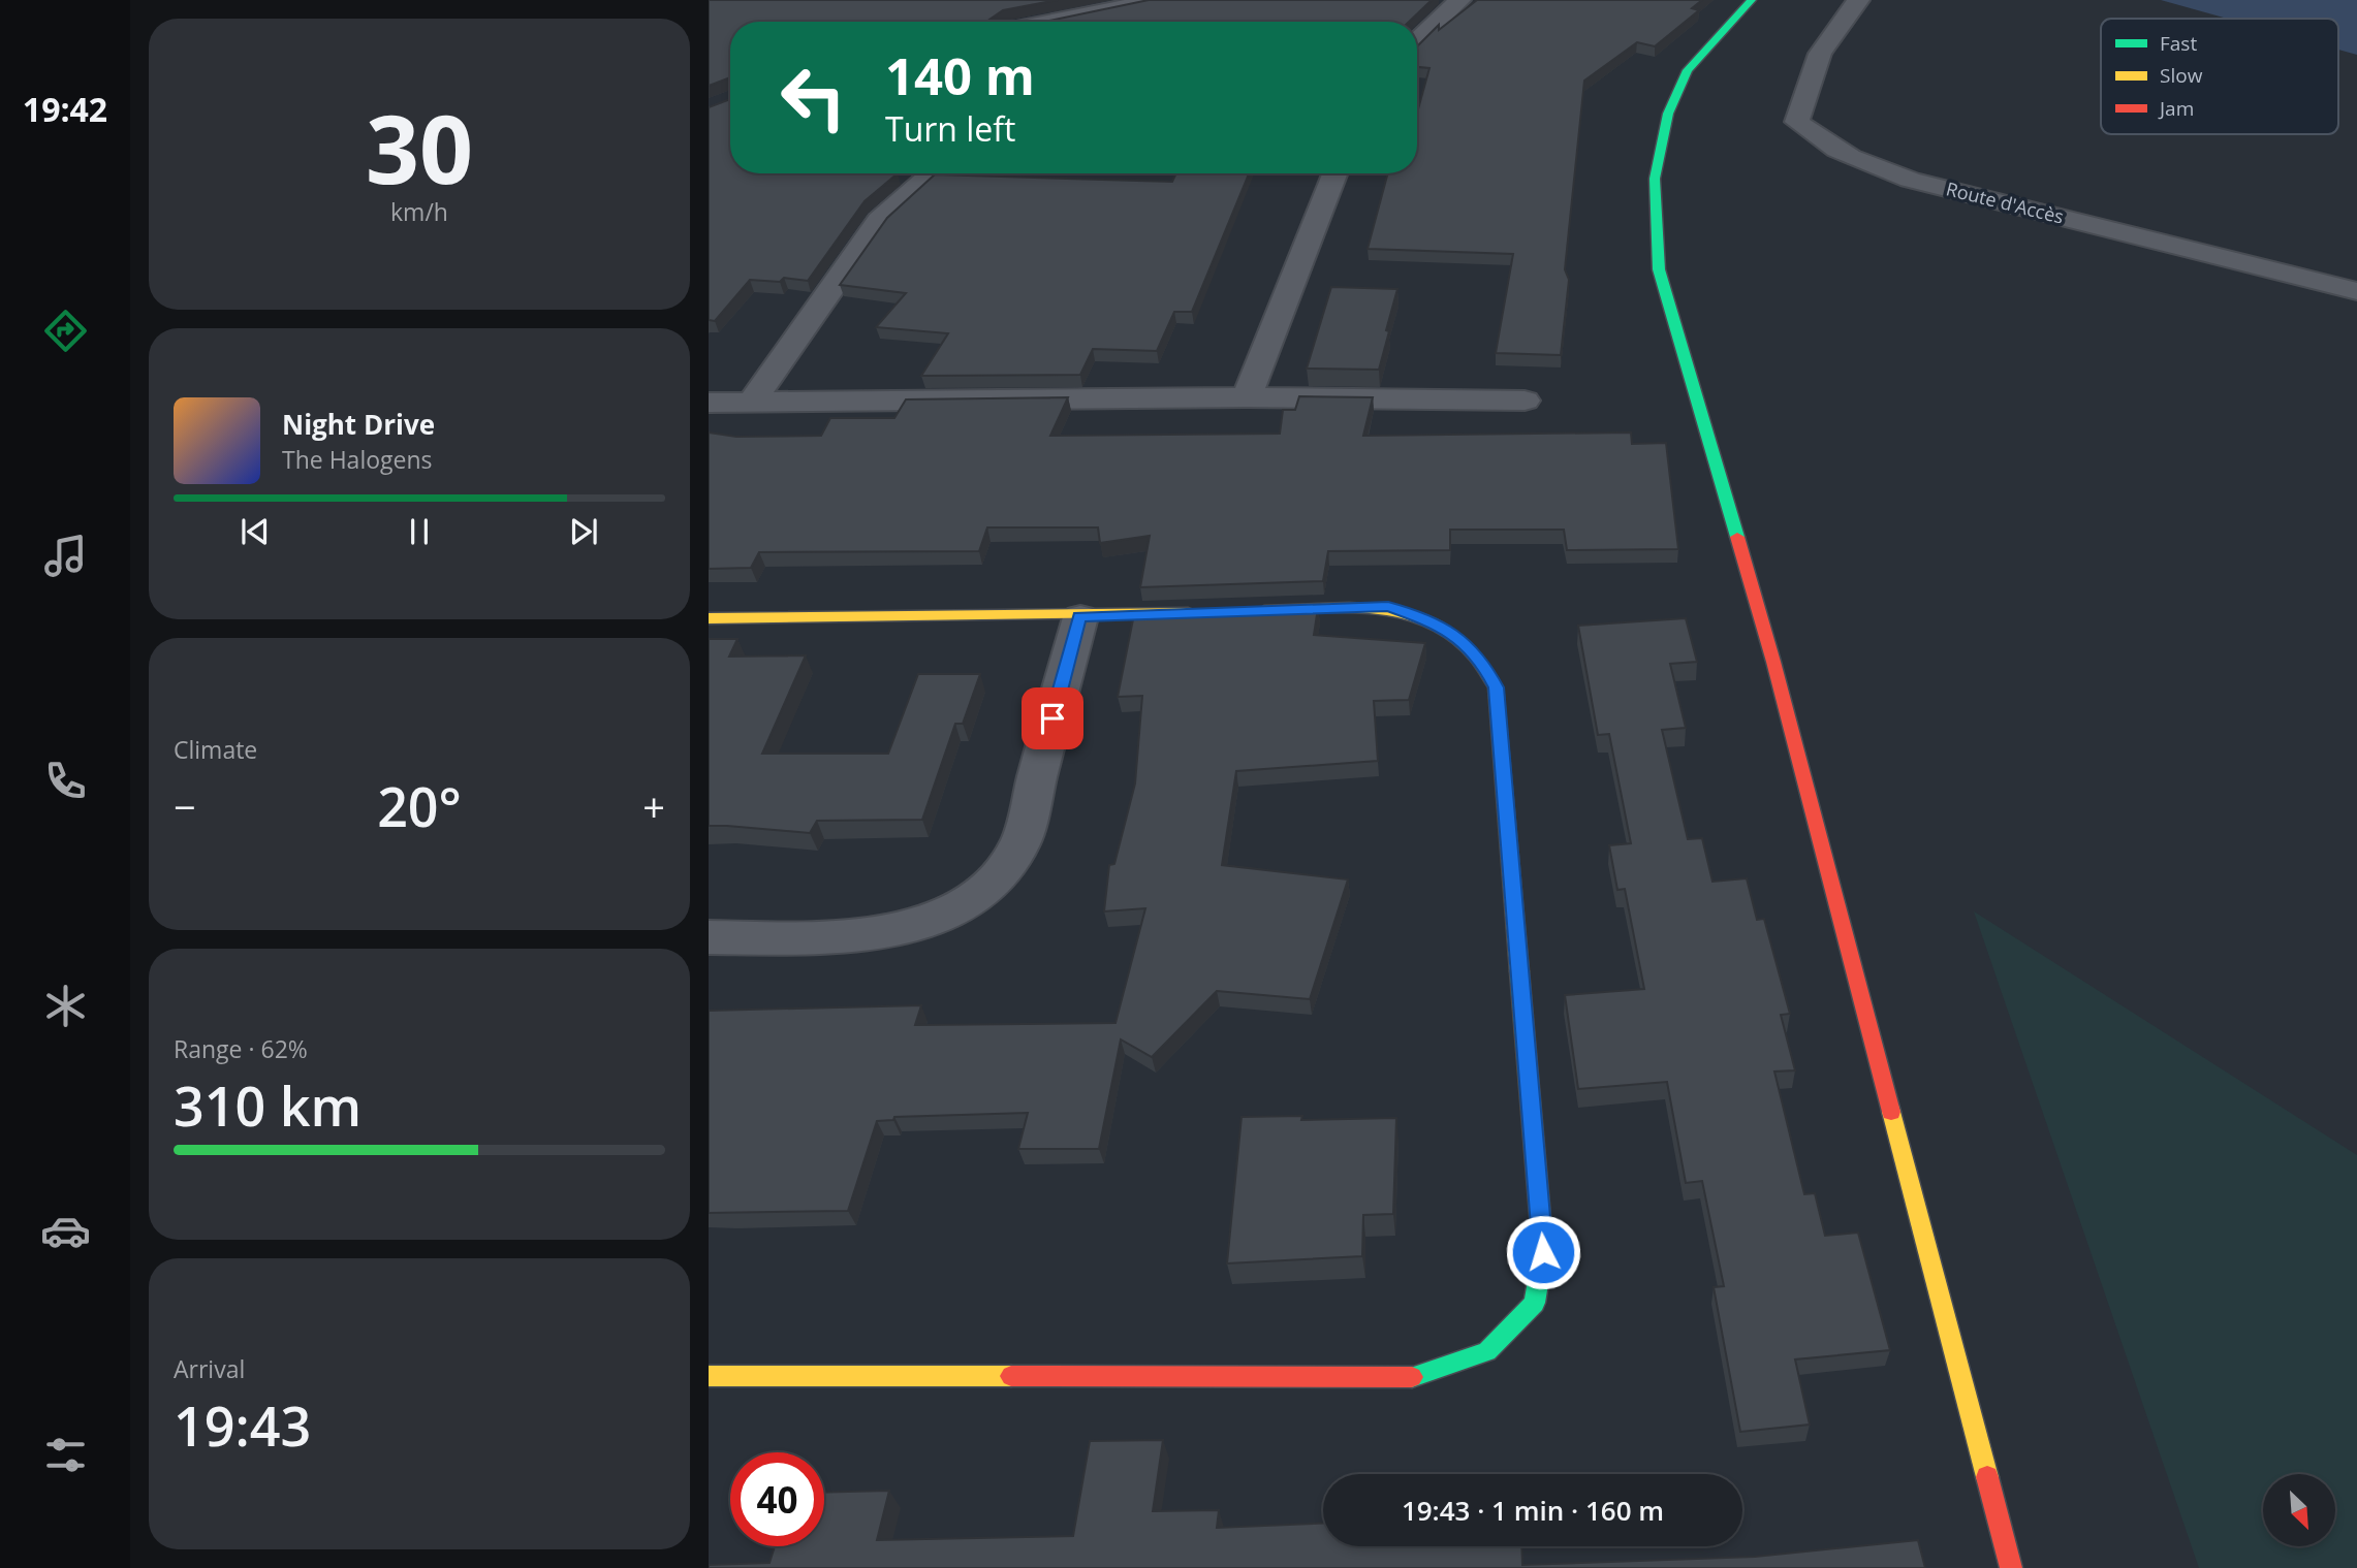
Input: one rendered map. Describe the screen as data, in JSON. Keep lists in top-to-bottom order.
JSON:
{
  "streets": {
    "street": ["Route d'Accès"]
  },
  "legend": ["Fast", "Slow", "Jam"],
  "north": "bottom right",
  "page": {
    "tabs": "19:42",
    "tile": [
      ["30", "km/h"],
      "Climate",
      ["Range · 62%", "310 km"],
      ["Arrival", "19:43"]
    ],
    "turn": ["140 m", "Turn left"],
    "song": ["Night Drive", "The Halogens"],
    "heat": ["−", "20°", "+"],
    "limit": "40",
    "trip": "19:43 · 1 min · 160 m"
  }
}
